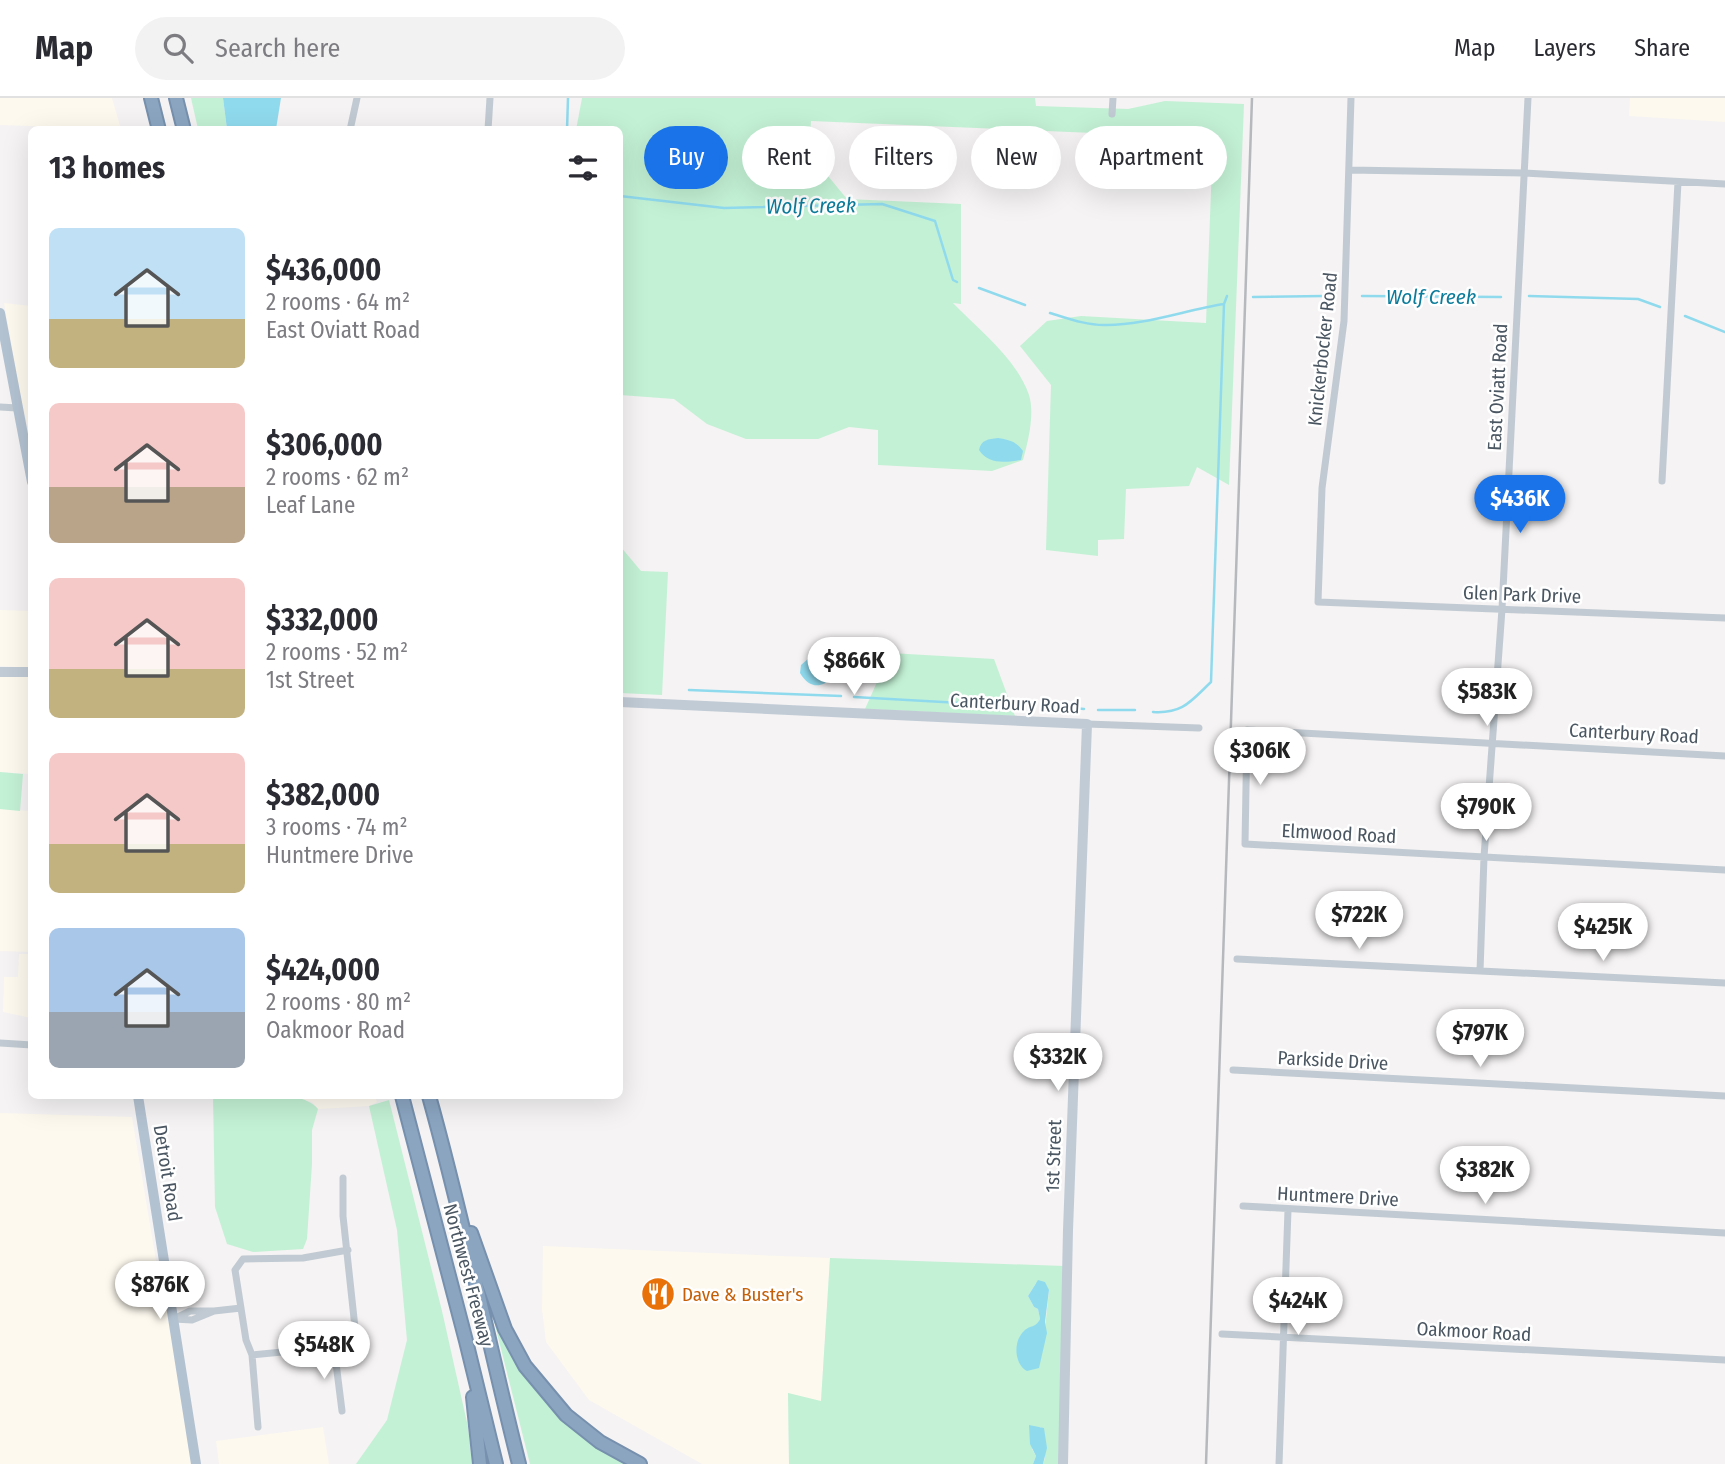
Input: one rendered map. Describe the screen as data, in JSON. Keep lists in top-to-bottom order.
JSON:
{
  "streets": {
    "highway": ["Northwest Freeway"],
    "main road": ["Detroit Road"],
    "street": [
      "Knickerbocker Road",
      "East Oviatt Road",
      "Glen Park Drive",
      "Canterbury Road",
      "Elmwood Road",
      "Parkside Drive",
      "1st Street",
      "Huntmere Drive",
      "Oakmoor Road"
    ]
  },
  "crossings": [
    ["Knickerbocker Road", "Glen Park Drive"],
    ["East Oviatt Road", "Glen Park Drive"],
    ["East Oviatt Road", "Canterbury Road"],
    ["East Oviatt Road", "Elmwood Road"],
    ["Canterbury Road", "Elmwood Road"],
    ["Canterbury Road", "1st Street"]
  ],
  "water": ["Wolf Creek"],
  "places": {
    "restaurant": ["Dave & Buster's"]
  },
  "page": {
    "header": "Map",
    "search": "Search here",
    "nav": ["Map", "Layers", "Share"],
    "chip": [
      "Buy",
      "Rent",
      "Filters",
      "New",
      "Apartment"
    ],
    "heading": "13 homes",
    "list": [
      {
        "name": "$436,000",
        "note": "2 rooms · 64 m² · East Oviatt Road"
      },
      {
        "name": "$306,000",
        "note": "2 rooms · 62 m² · Leaf Lane"
      },
      {
        "name": "$332,000",
        "note": "2 rooms · 52 m² · 1st Street"
      },
      {
        "name": "$382,000",
        "note": "3 rooms · 74 m² · Huntmere Drive"
      },
      {
        "name": "$424,000",
        "note": "2 rooms · 80 m² · Oakmoor Road"
      }
    ],
    "price": [
      "$436K",
      "$866K",
      "$583K",
      "$306K",
      "$790K",
      "$722K",
      "$425K",
      "$797K",
      "$332K",
      "$382K",
      "$876K",
      "$424K",
      "$548K"
    ]
  }
}
